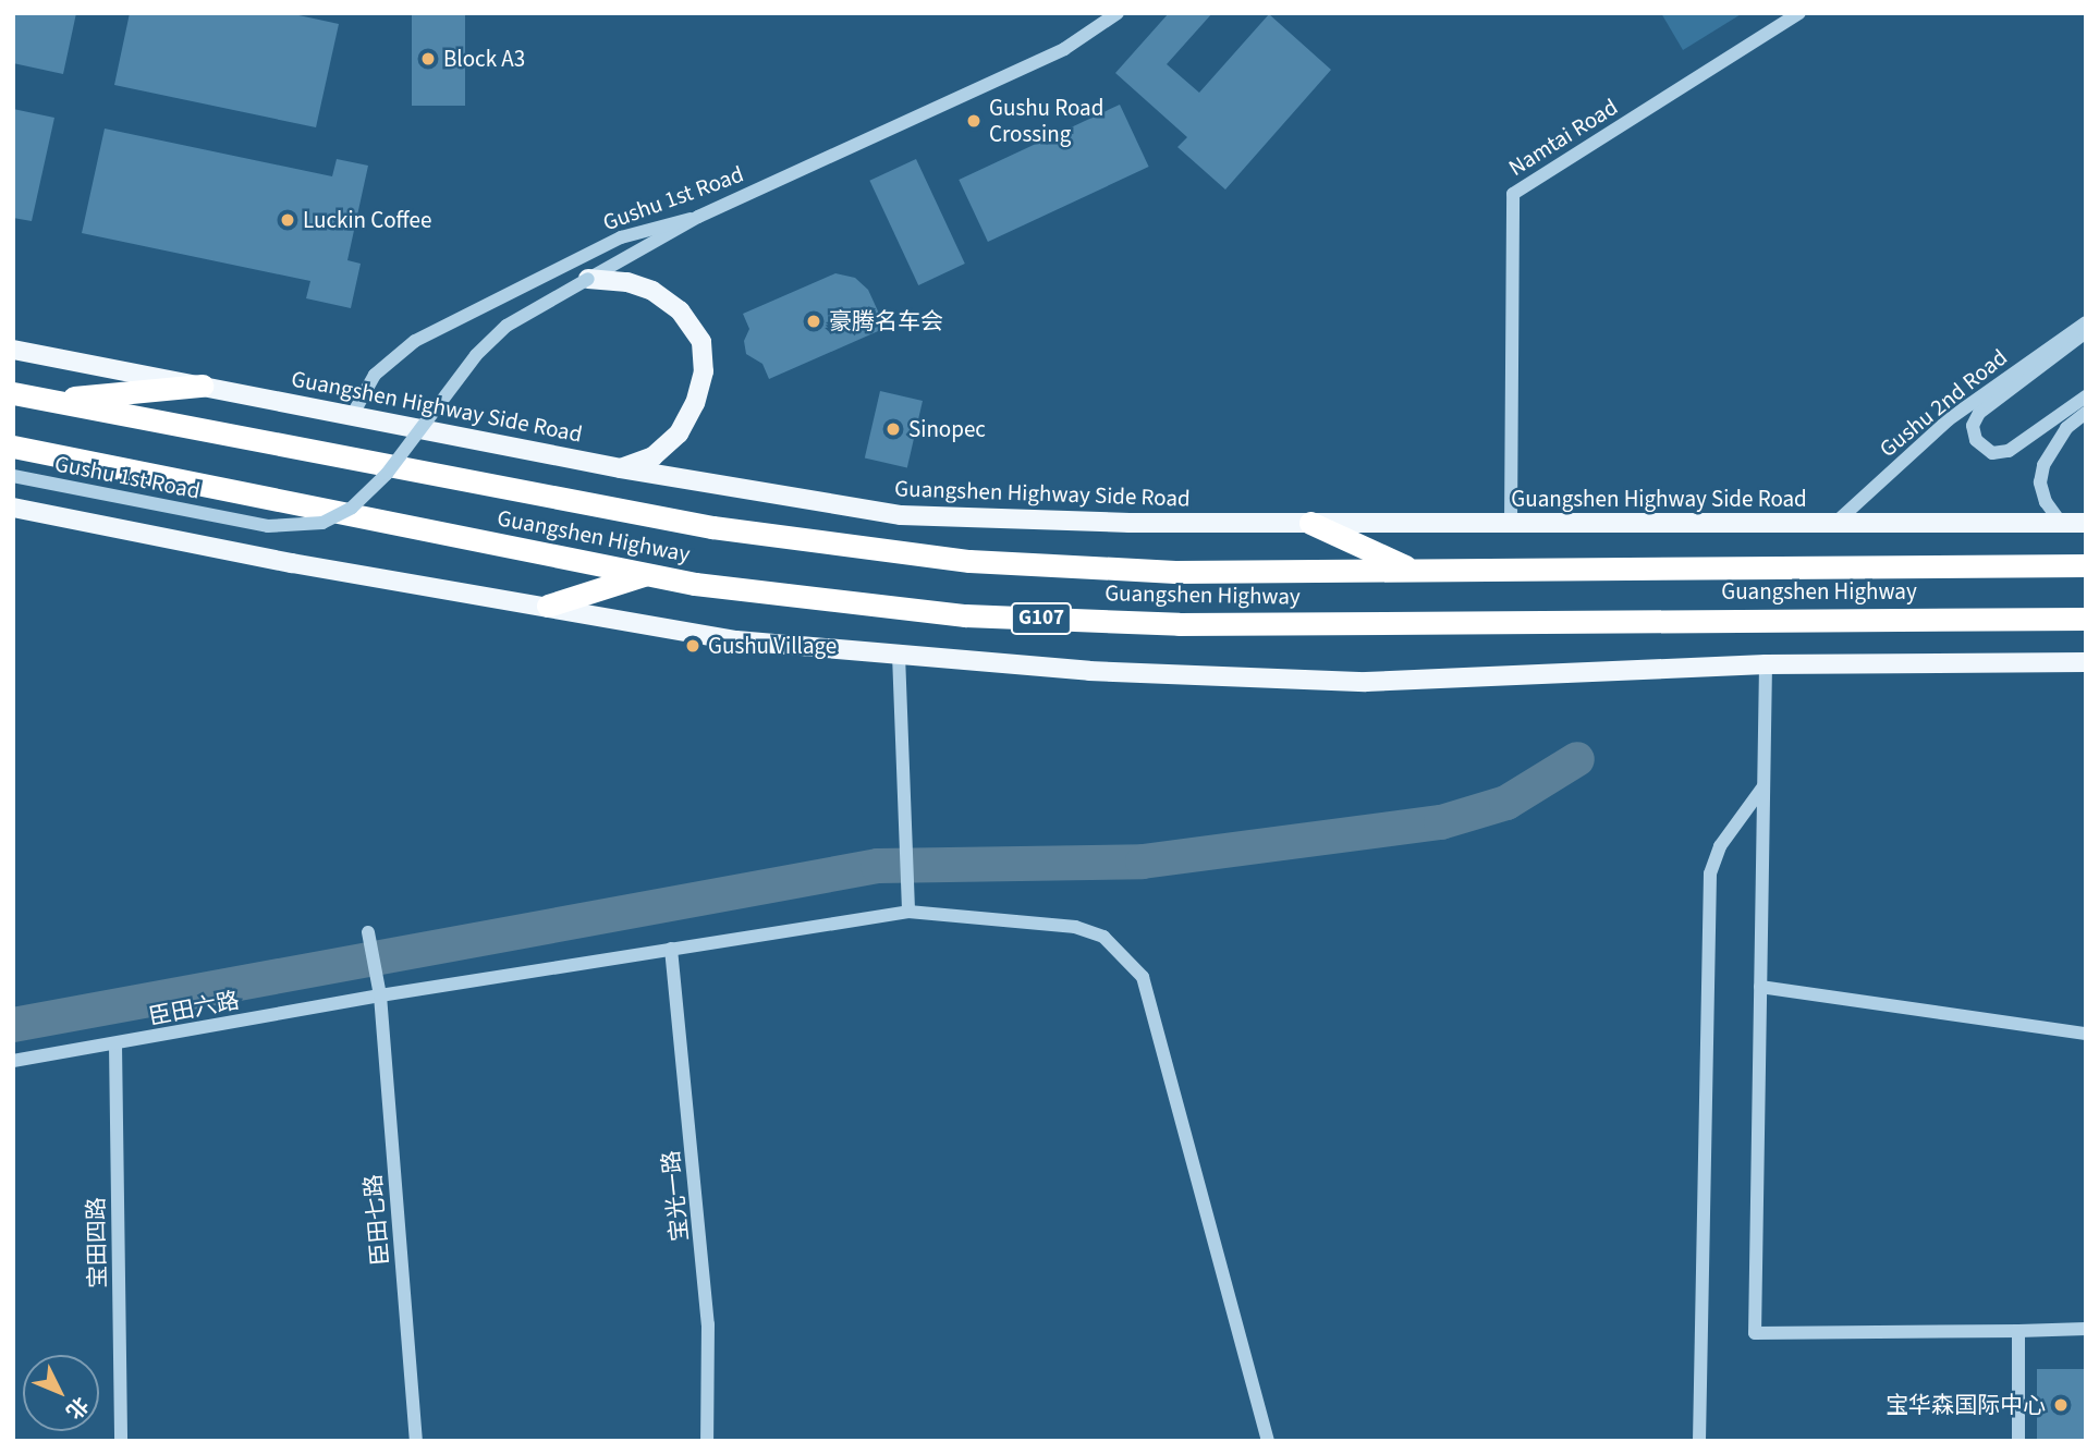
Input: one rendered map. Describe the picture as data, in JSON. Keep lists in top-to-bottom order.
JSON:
{
  "streets": {
    "highway": ["Guangshen Highway", "G107"],
    "main road": ["Guangshen Highway Side Road"],
    "street": [
      "Namtai Road",
      "Gushu 1st Road",
      "Gushu 2nd Road",
      "臣田六路",
      "宝光一路",
      "臣田七路",
      "宝田四路"
    ]
  },
  "crossings": [
    ["Namtai Road", "Guangshen Highway Side Road"],
    ["Gushu 1st Road", "Guangshen Highway Side Road"],
    ["Gushu 2nd Road", "Guangshen Highway Side Road"],
    ["臣田六路", "宝光一路"],
    ["臣田六路", "臣田七路"],
    ["臣田六路", "宝田四路"]
  ],
  "places": [
    "Block A3",
    "Gushu Road Crossing",
    "Luckin Coffee",
    "豪腾名车会",
    "Sinopec",
    "Gushu Village",
    "宝华森国际中心"
  ],
  "north": "bottom right"
}
